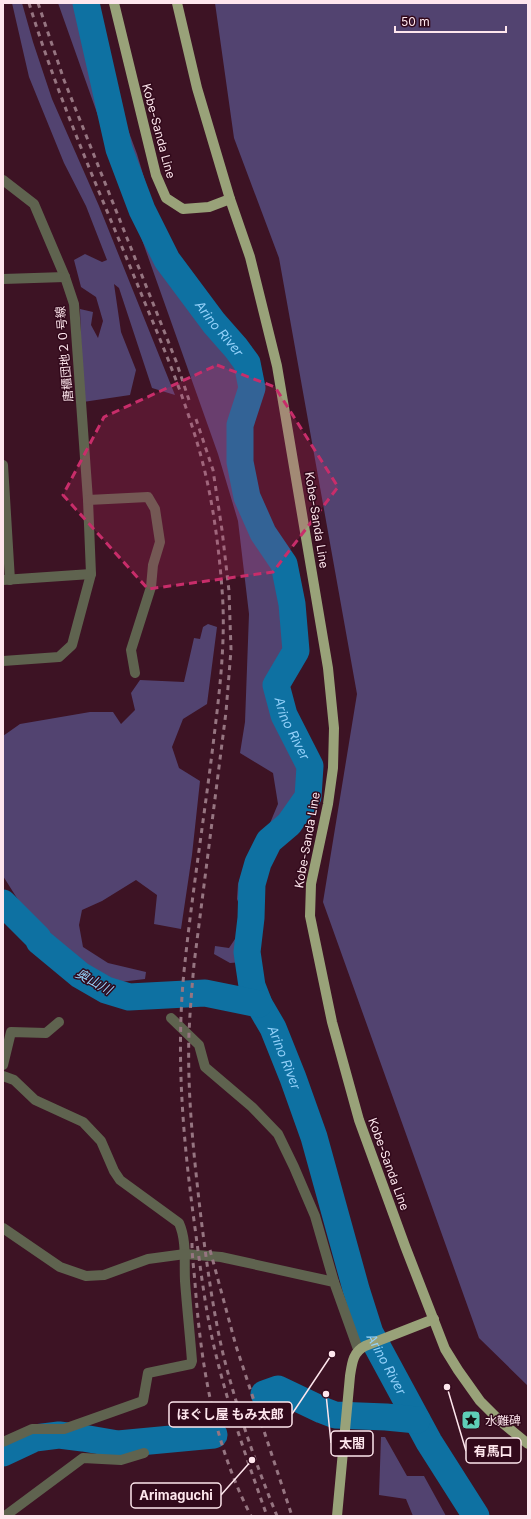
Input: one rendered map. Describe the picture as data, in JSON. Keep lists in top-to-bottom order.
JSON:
{
  "streets": {
    "main road": ["Kobe-Sanda Line"],
    "street": ["唐櫃団地２０号線"]
  },
  "water": ["Arino River", "奥山川"],
  "places": {
    "other": [
      "ほぐし屋 もみ太郎",
      "有馬口",
      "太閤",
      "Arimaguchi"
    ],
    "place": ["水難碑"]
  },
  "scale_bar": "50 m"
}
